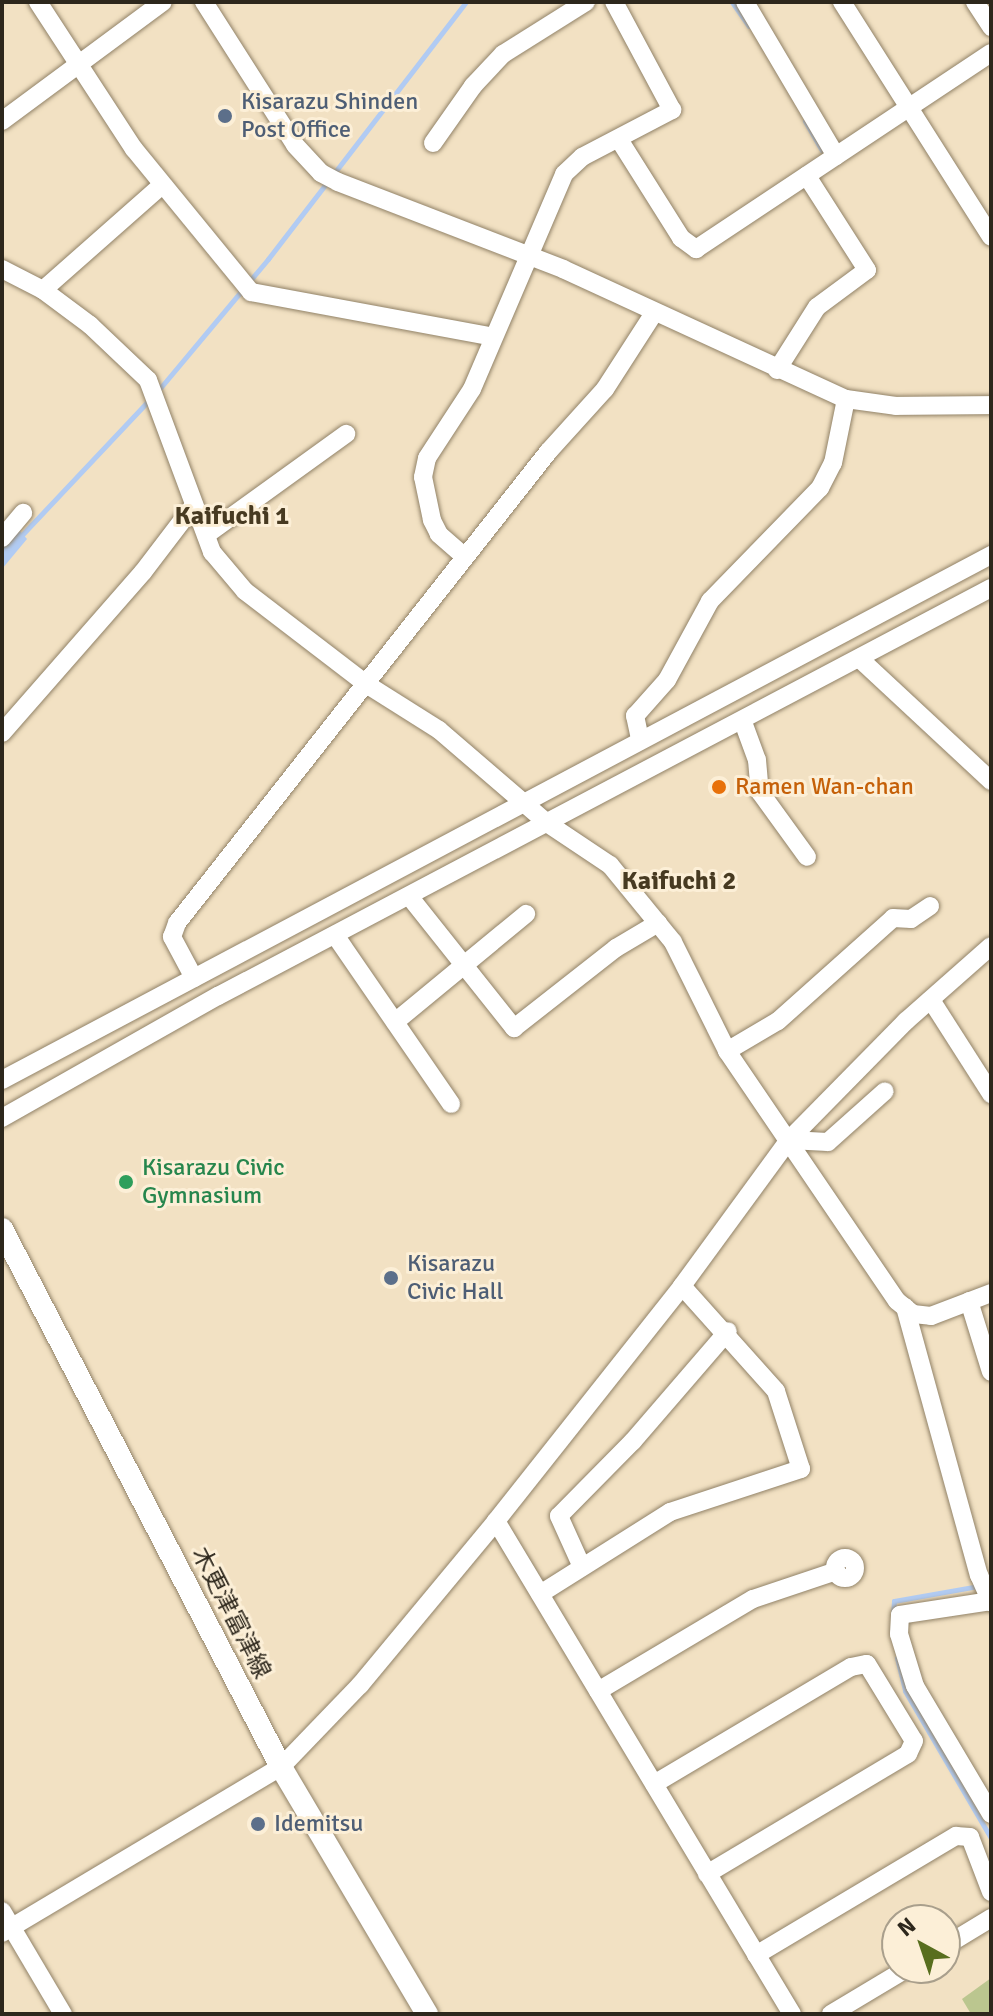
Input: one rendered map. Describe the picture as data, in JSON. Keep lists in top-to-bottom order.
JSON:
{
  "streets": {
    "main road": ["木更津富津線"]
  },
  "districts": ["Kaifuchi 1", "Kaifuchi 2"],
  "places": [
    "Kisarazu Shinden Post Office",
    "Ramen Wan-chan",
    "Kisarazu Civic Gymnasium",
    "Kisarazu Civic Hall",
    "Idemitsu"
  ],
  "north": "top left"
}
